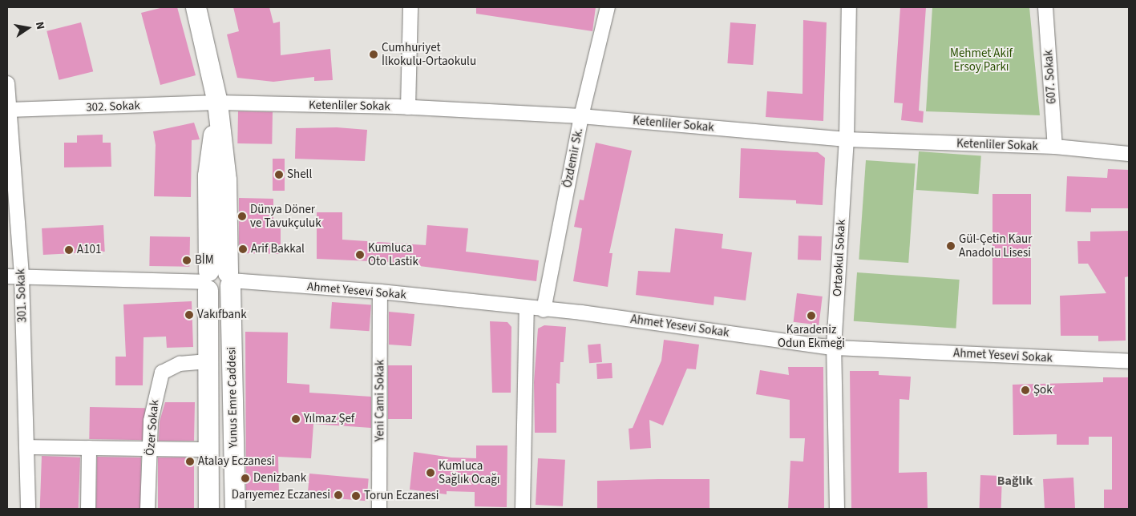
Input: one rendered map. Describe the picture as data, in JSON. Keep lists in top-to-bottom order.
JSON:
{
  "streets": {
    "street": [
      "607. Sokak",
      "Ketenliler Sokak",
      "302. Sokak",
      "Özdemir Sk.",
      "Ortaokul Sokak",
      "Ahmet Yesevi Sokak",
      "301. Sokak",
      "Yunus Emre Caddesi",
      "Yeni Cami Sokak",
      "Özer Sokak"
    ]
  },
  "crossings": [
    ["607. Sokak", "Ketenliler Sokak"],
    ["Ketenliler Sokak", "302. Sokak"],
    ["Ketenliler Sokak", "Özdemir Sk."],
    ["Ketenliler Sokak", "Ortaokul Sokak"],
    ["Ketenliler Sokak", "Yunus Emre Caddesi"],
    ["302. Sokak", "301. Sokak"],
    ["302. Sokak", "Yunus Emre Caddesi"],
    ["Özdemir Sk.", "Ahmet Yesevi Sokak"],
    ["Ortaokul Sokak", "Ahmet Yesevi Sokak"],
    ["Ahmet Yesevi Sokak", "301. Sokak"],
    ["Ahmet Yesevi Sokak", "Yunus Emre Caddesi"],
    ["Ahmet Yesevi Sokak", "Yeni Cami Sokak"],
    ["Yunus Emre Caddesi", "Özer Sokak"]
  ],
  "districts": ["Bağlık"],
  "parks": ["Mehmet Akif Ersoy Parkı"],
  "places": [
    "Cumhuriyet İlkokulu-Ortaokulu",
    "Shell",
    "Dünya Döner ve Tavukçuluk",
    "Gül-Çetin Kaur Anadolu Lisesi",
    "Arif Bakkal",
    "A101",
    "Kumluca Oto Lastik",
    "BİM",
    "Vakıfbank",
    "Karadeniz Odun Ekmeği",
    "Şok",
    "Yılmaz Şef",
    "Atalay Eczanesi",
    "Kumluca Sağlık Ocağı",
    "Denizbank",
    "Darıyemez Eczanesi",
    "Torun Eczanesi"
  ],
  "north": "right"
}
